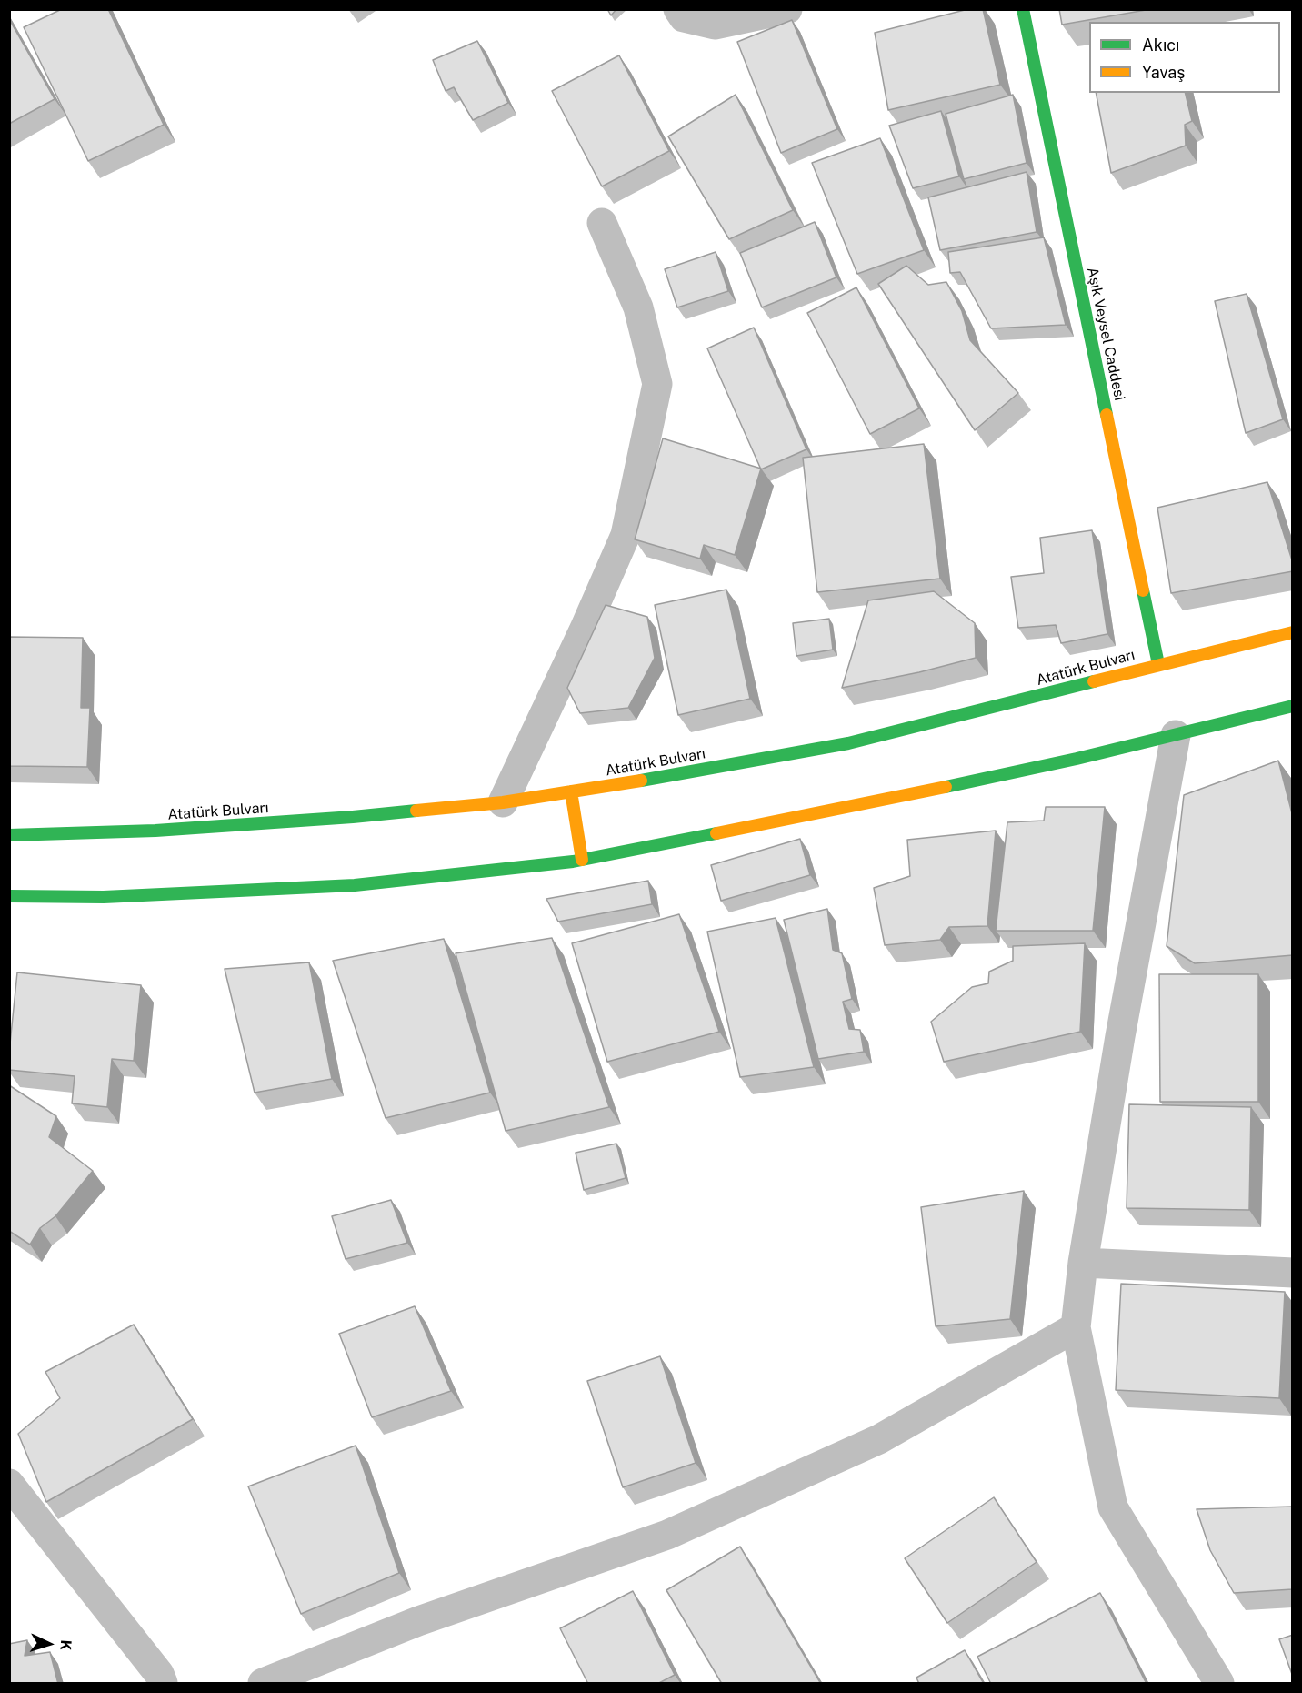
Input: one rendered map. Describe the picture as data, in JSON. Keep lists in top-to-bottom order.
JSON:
{
  "streets": {
    "main road": ["Aşık Veysel Caddesi", "Atatürk Bulvarı"]
  },
  "crossings": [
    ["Aşık Veysel Caddesi", "Atatürk Bulvarı"]
  ],
  "legend": ["Akıcı", "Yavaş"],
  "north": "right"
}
